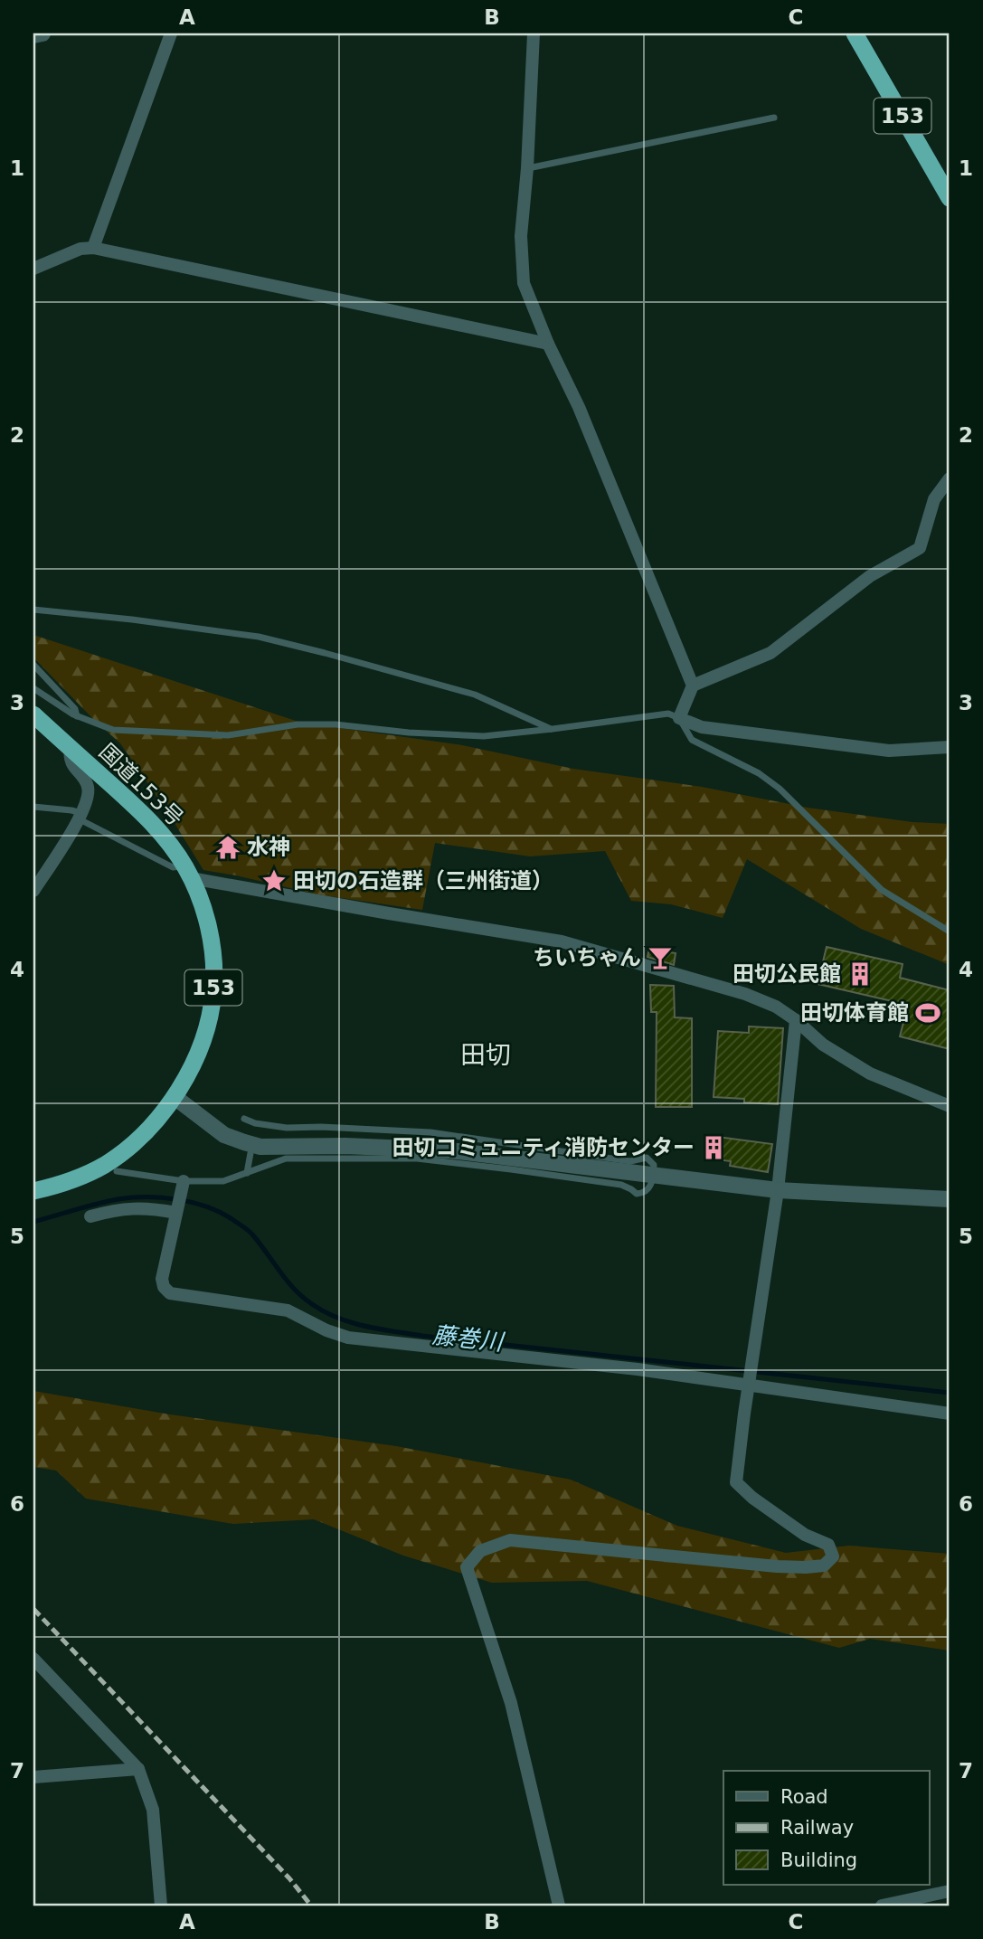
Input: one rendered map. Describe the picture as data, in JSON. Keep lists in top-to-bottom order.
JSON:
{
  "streets": {
    "highway": ["153", "国道153号"]
  },
  "districts": ["田切"],
  "water": ["藤巻川"],
  "places": {
    "temple": ["水神"],
    "place": ["田切の石造群（三州街道）"],
    "bar": ["ちいちゃん"],
    "building": ["田切公民館", "田切コミュニティ消防センター"],
    "sports": ["田切体育館"]
  },
  "legend": ["Road", "Railway", "Building"],
  "grid": {
    "columns": ["A", "B", "C"],
    "rows": [
      "1",
      "2",
      "3",
      "4",
      "5",
      "6",
      "7"
    ]
  }
}
